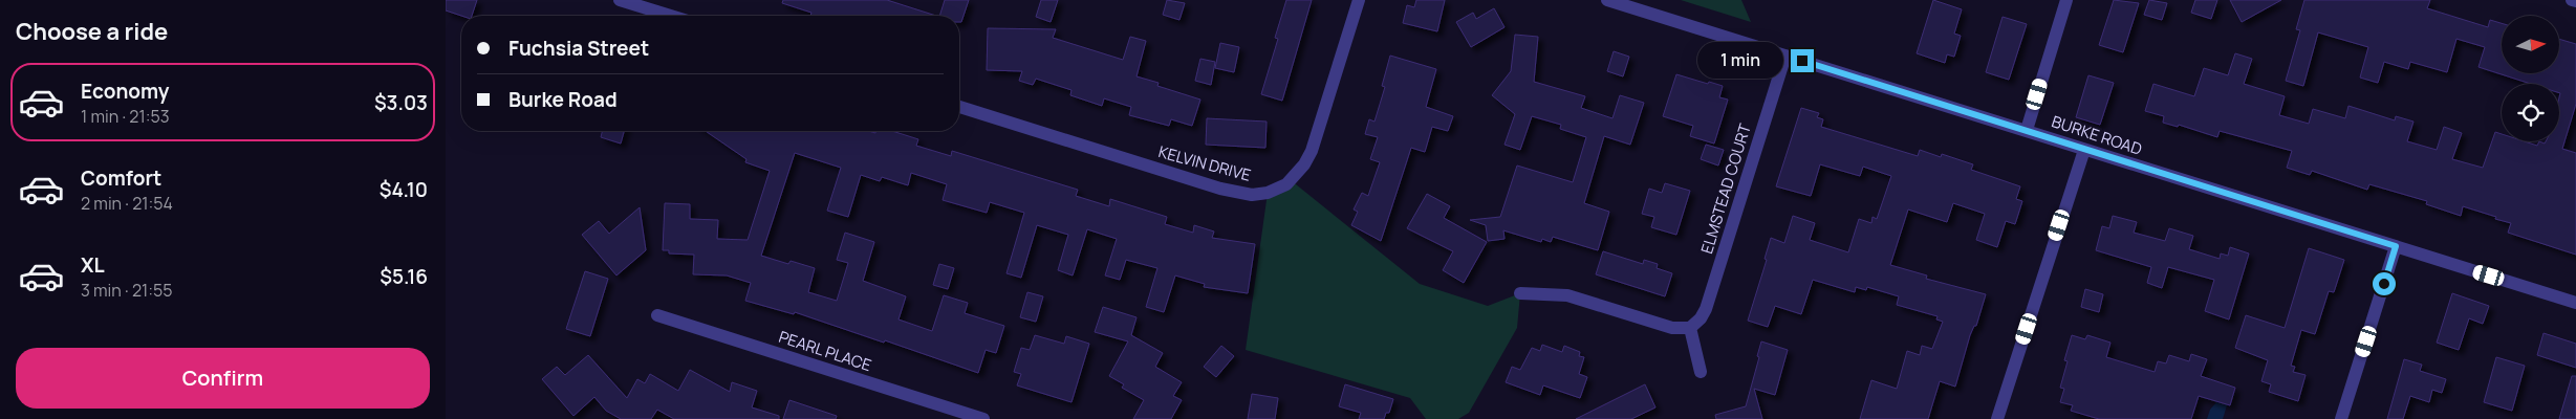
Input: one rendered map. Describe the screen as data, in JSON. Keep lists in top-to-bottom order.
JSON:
{
  "streets": {
    "street": [
      "BURKE ROAD",
      "KELVIN DRIVE",
      "ELMSTEAD COURT",
      "PEARL PLACE"
    ]
  },
  "crossings": [
    ["BURKE ROAD", "ELMSTEAD COURT"]
  ],
  "north": "right",
  "page": {
    "heading": "Choose a ride",
    "banner": ["Fuchsia Street", "Burke Road"],
    "bubble": "1 min",
    "list": [
      {
        "name": "Economy",
        "note": "1 min · 21:53",
        "value": "$3.03"
      },
      {
        "name": "Comfort",
        "note": "2 min · 21:54",
        "value": "$4.10"
      },
      {
        "name": "XL",
        "note": "3 min · 21:55",
        "value": "$5.16"
      }
    ],
    "buttons": "Confirm"
  }
}
